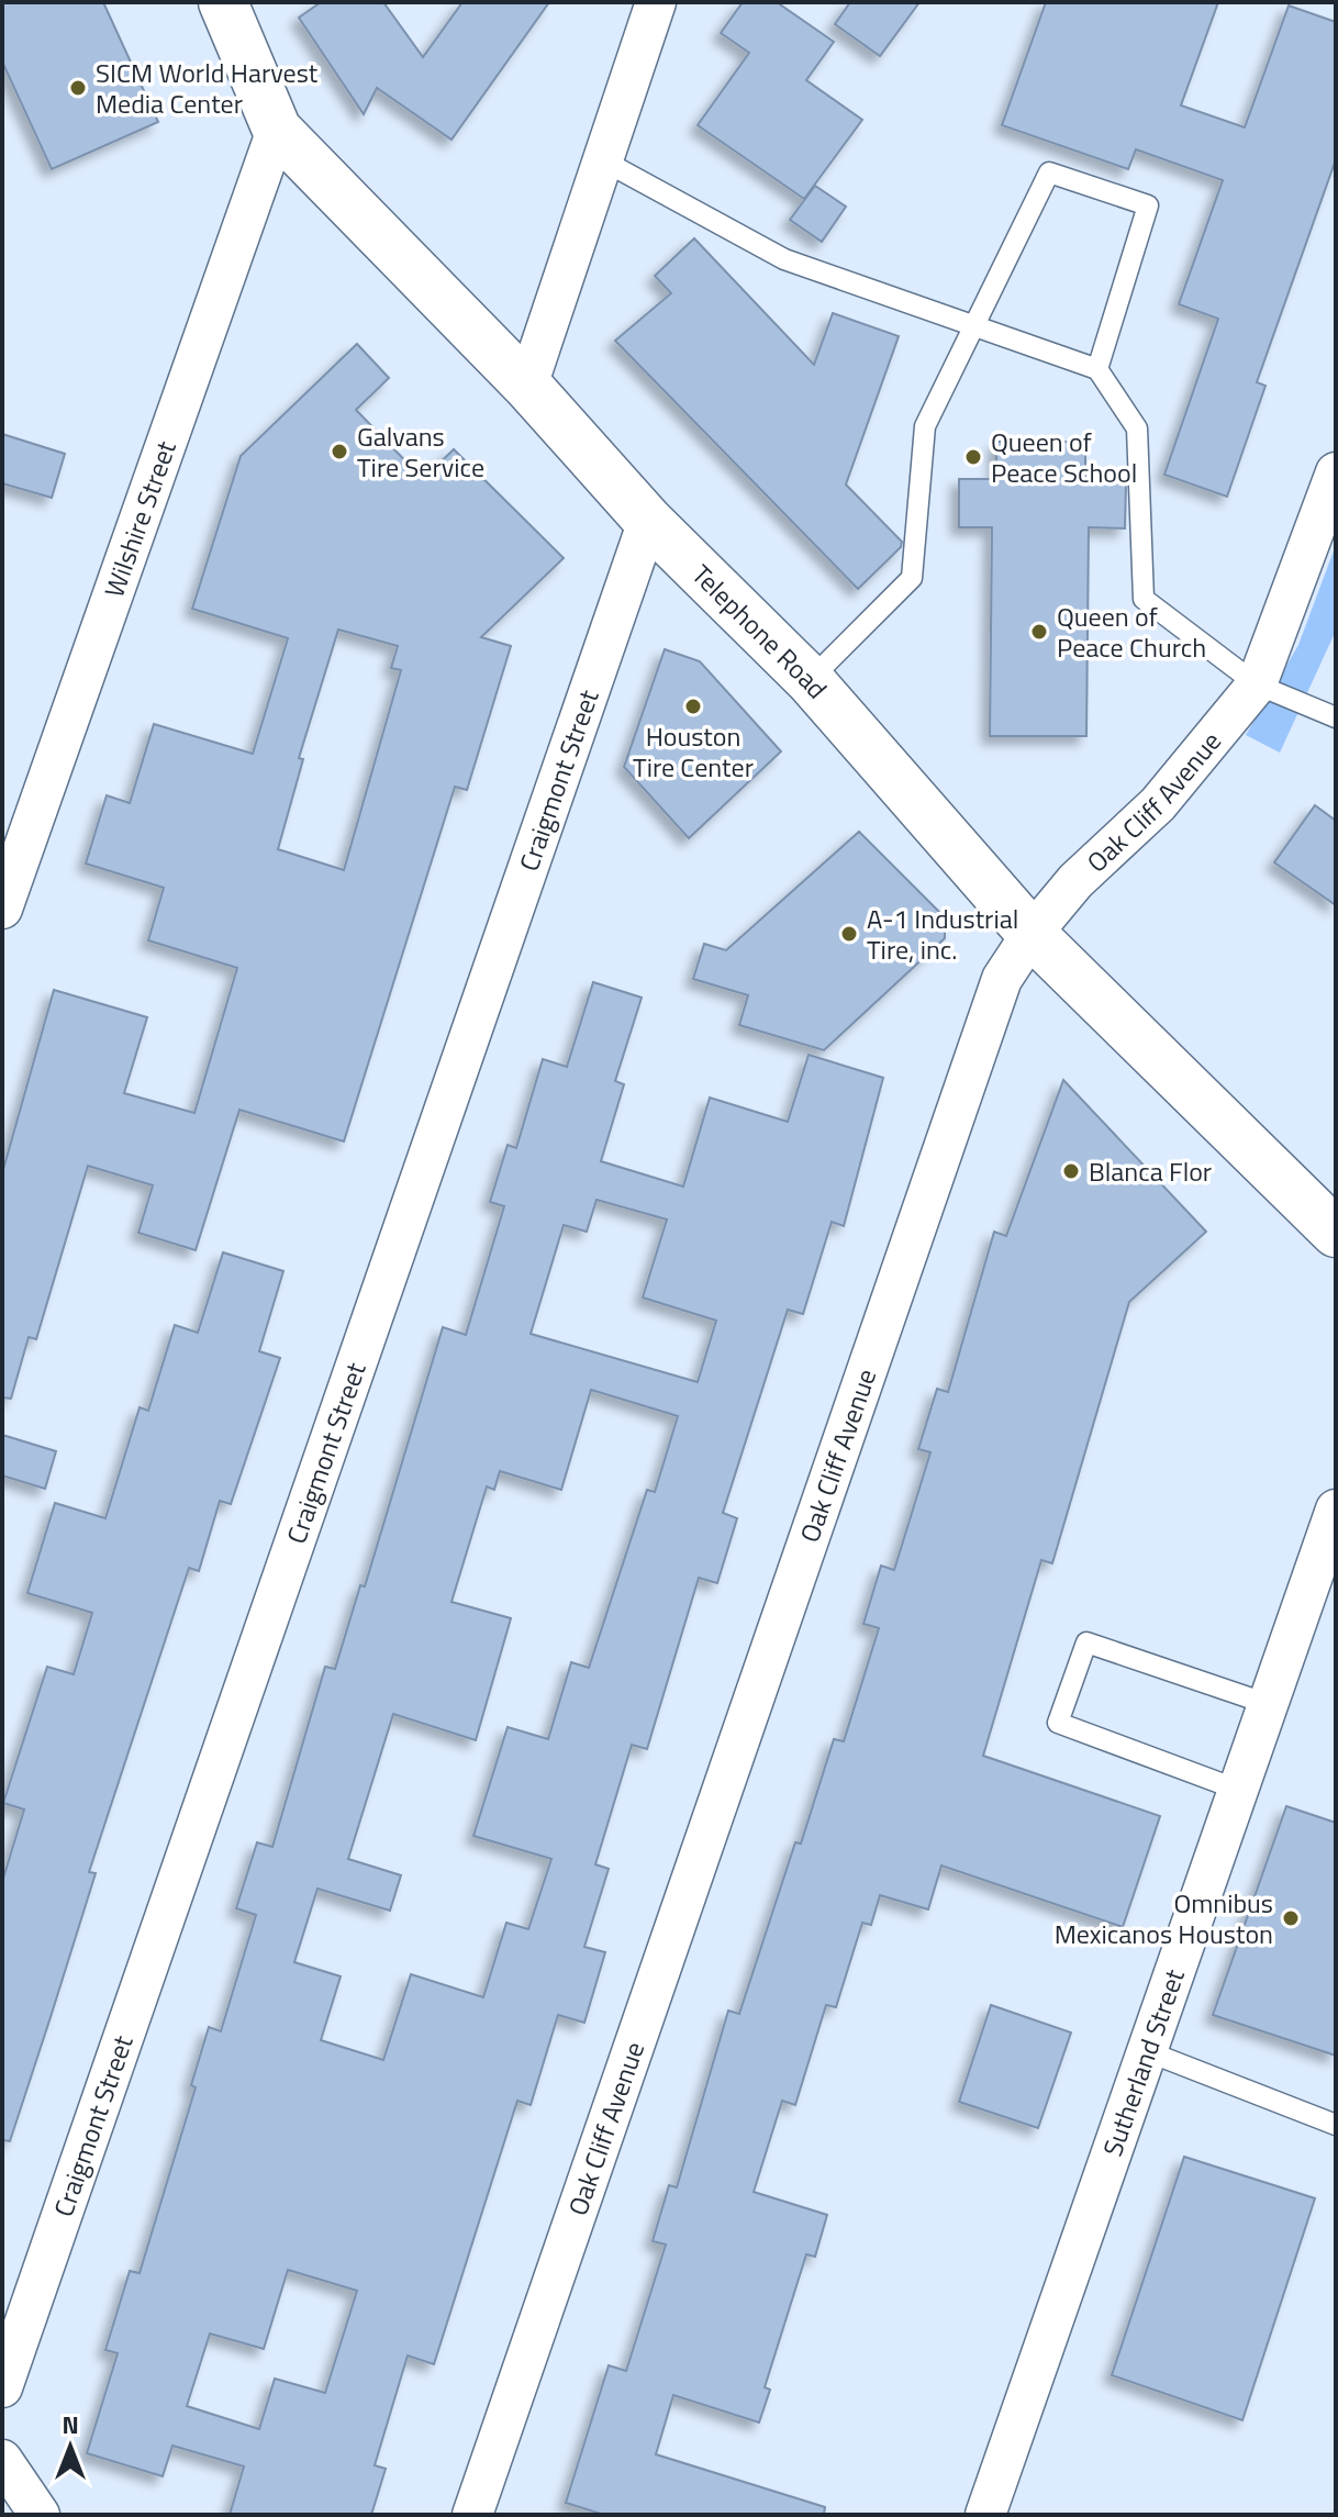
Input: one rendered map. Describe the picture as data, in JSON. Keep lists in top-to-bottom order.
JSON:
{
  "streets": {
    "main road": ["Telephone Road"],
    "street": [
      "Wilshire Street",
      "Craigmont Street",
      "Oak Cliff Avenue",
      "Sutherland Street"
    ]
  },
  "crossings": [
    ["Wilshire Street", "Telephone Road"],
    ["Telephone Road", "Craigmont Street"],
    ["Telephone Road", "Oak Cliff Avenue"]
  ],
  "places": [
    "SICM World Harvest Media Center",
    "Galvans Tire Service",
    "Queen of Peace School",
    "Queen of Peace Church",
    "Houston Tire Center",
    "A-1 Industrial Tire, inc.",
    "Blanca Flor",
    "Omnibus Mexicanos Houston"
  ],
  "north": "top"
}
